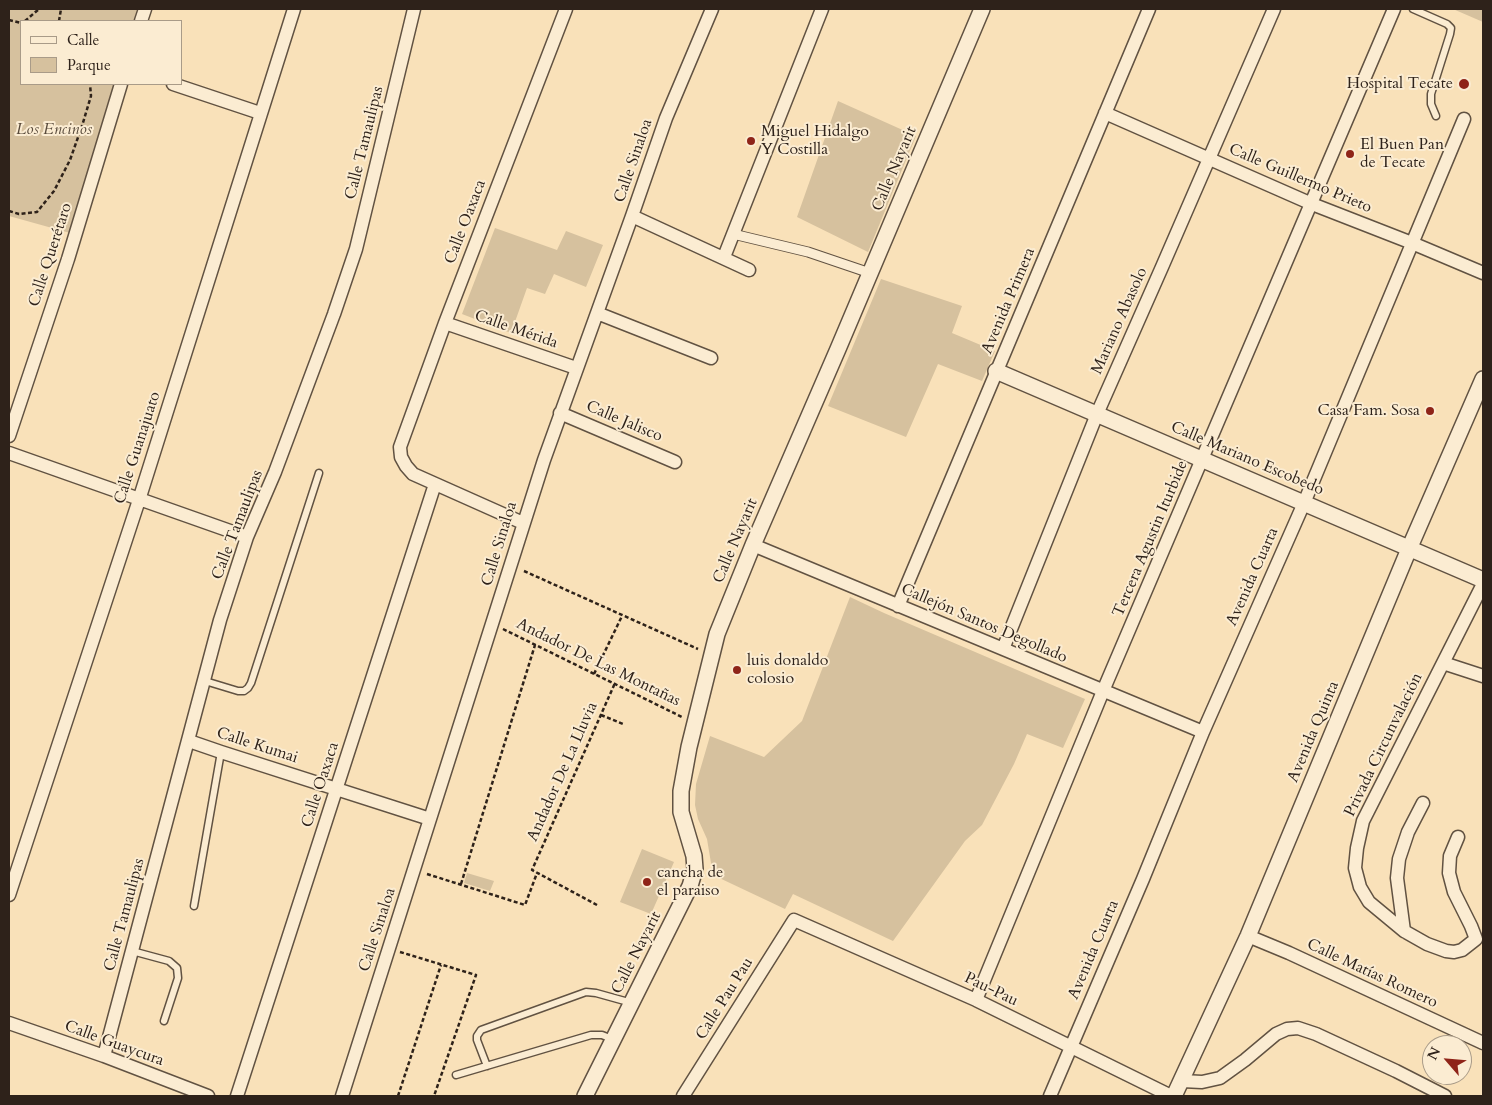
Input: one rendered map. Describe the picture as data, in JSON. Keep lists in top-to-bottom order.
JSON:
{
  "streets": {
    "street": [
      "Calle Tamaulipas",
      "Calle Sinaloa",
      "Calle Nayarit",
      "Calle Guillermo Prieto",
      "Calle Oaxaca",
      "Calle Querétaro",
      "Avenida Primera",
      "Mariano Abasolo",
      "Calle Mérida",
      "Calle Jalisco",
      "Calle Guanajuato",
      "Calle Mariano Escobedo",
      "Tercera Agustin Iturbide",
      "Avenida Cuarta",
      "Callejón Santos Degollado",
      "Avenida Quinta",
      "Privada Circunvalación",
      "Calle Kumai",
      "Calle Matías Romero",
      "Pau-Pau",
      "Calle Pau Pau",
      "Calle Guaycura"
    ],
    "path": ["Andador De Las Montañas", "Andador De La Lluvia"]
  },
  "crossings": [
    ["Calle Tamaulipas", "Calle Kumai"],
    ["Calle Tamaulipas", "Calle Guaycura"],
    ["Calle Sinaloa", "Calle Mérida"],
    ["Calle Sinaloa", "Calle Jalisco"],
    ["Calle Sinaloa", "Andador De Las Montañas"],
    ["Calle Sinaloa", "Calle Kumai"],
    ["Calle Nayarit", "Callejón Santos Degollado"],
    ["Calle Nayarit", "Andador De Las Montañas"],
    ["Calle Guillermo Prieto", "Avenida Primera"],
    ["Calle Guillermo Prieto", "Mariano Abasolo"],
    ["Calle Guillermo Prieto", "Tercera Agustin Iturbide"],
    ["Calle Guillermo Prieto", "Avenida Cuarta"],
    ["Calle Oaxaca", "Calle Mérida"],
    ["Calle Oaxaca", "Calle Kumai"],
    ["Avenida Primera", "Calle Mariano Escobedo"],
    ["Avenida Primera", "Callejón Santos Degollado"],
    ["Mariano Abasolo", "Calle Mariano Escobedo"],
    ["Mariano Abasolo", "Callejón Santos Degollado"],
    ["Calle Mariano Escobedo", "Tercera Agustin Iturbide"],
    ["Calle Mariano Escobedo", "Avenida Cuarta"],
    ["Calle Mariano Escobedo", "Avenida Quinta"],
    ["Calle Mariano Escobedo", "Privada Circunvalación"],
    ["Tercera Agustin Iturbide", "Callejón Santos Degollado"],
    ["Tercera Agustin Iturbide", "Pau-Pau"],
    ["Avenida Cuarta", "Callejón Santos Degollado"],
    ["Avenida Cuarta", "Pau-Pau"],
    ["Andador De Las Montañas", "Andador De La Lluvia"],
    ["Avenida Quinta", "Calle Matías Romero"],
    ["Avenida Quinta", "Pau-Pau"],
    ["Pau-Pau", "Calle Pau Pau"]
  ],
  "parks": ["Los Encinos"],
  "places": [
    "Hospital Tecate",
    "Miguel Hidalgo Y Costilla",
    "El Buen Pan de Tecate",
    "Casa Fam. Sosa",
    "luis donaldo colosio",
    "cancha de el paraiso"
  ],
  "legend": ["Calle", "Parque"],
  "north": "top left"
}
